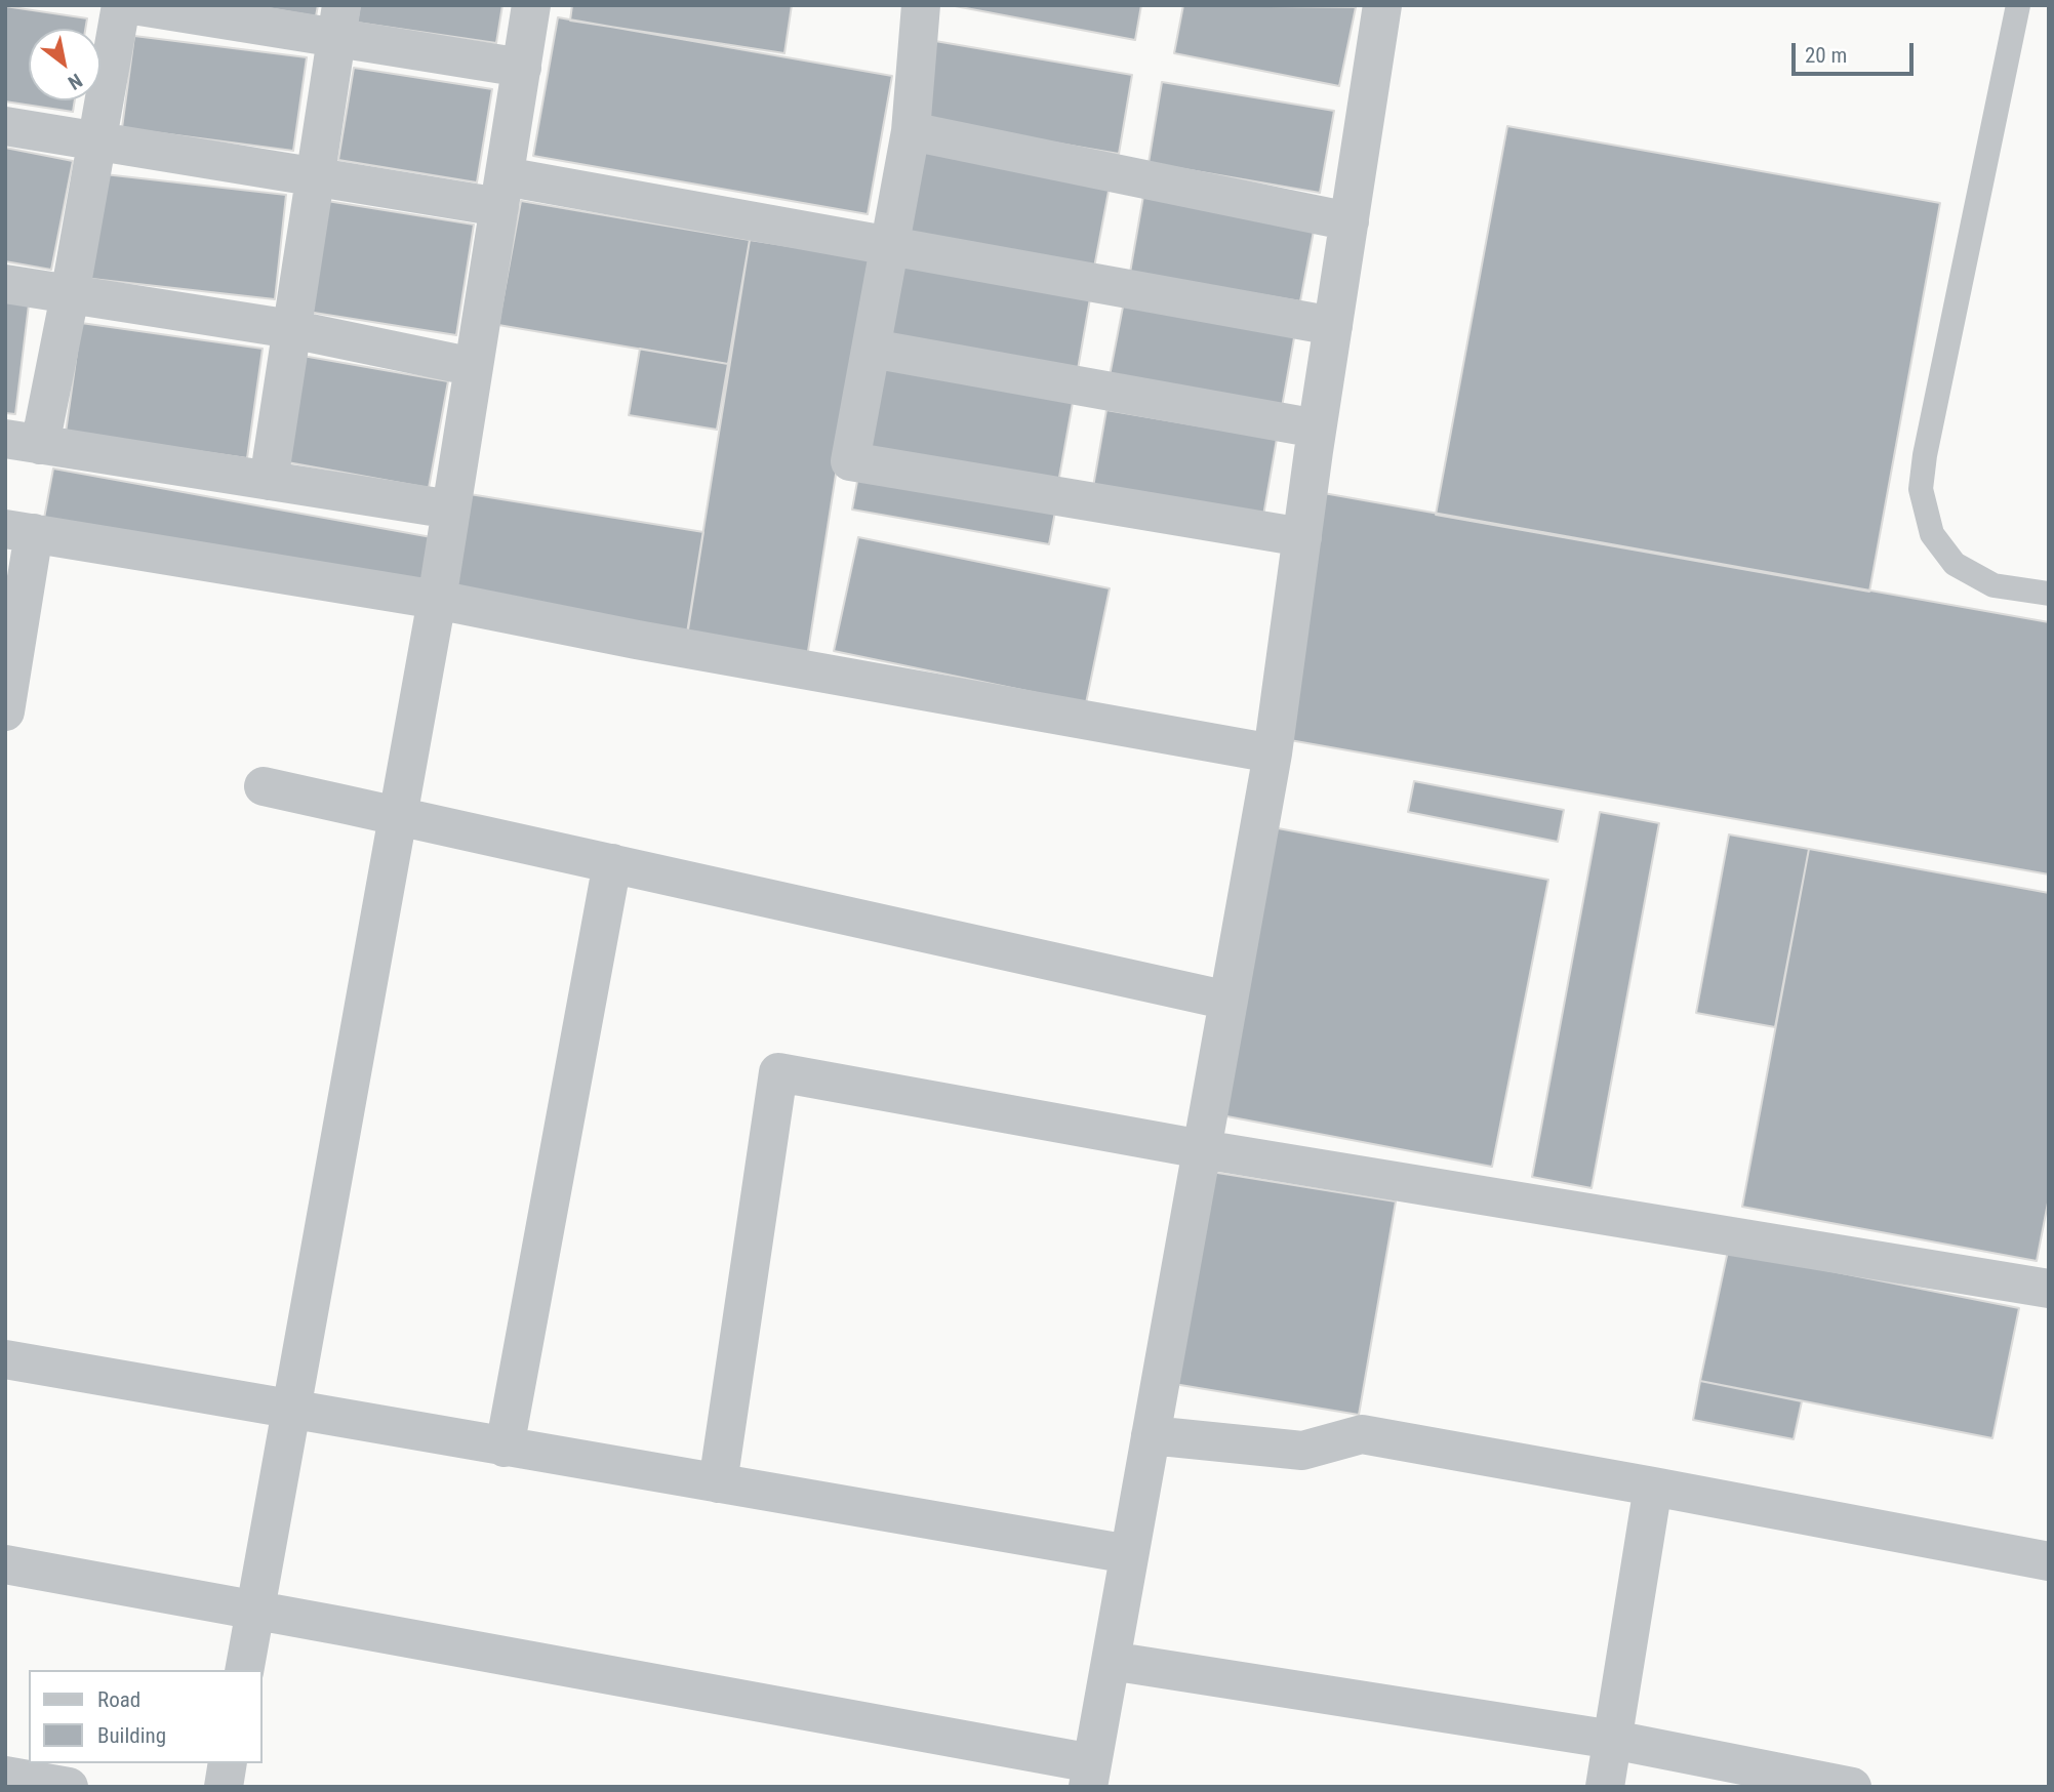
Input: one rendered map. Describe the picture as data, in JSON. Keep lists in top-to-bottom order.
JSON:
{
  "legend": ["Road", "Building"],
  "scale_bar": "20 m",
  "north": "bottom right"
}
